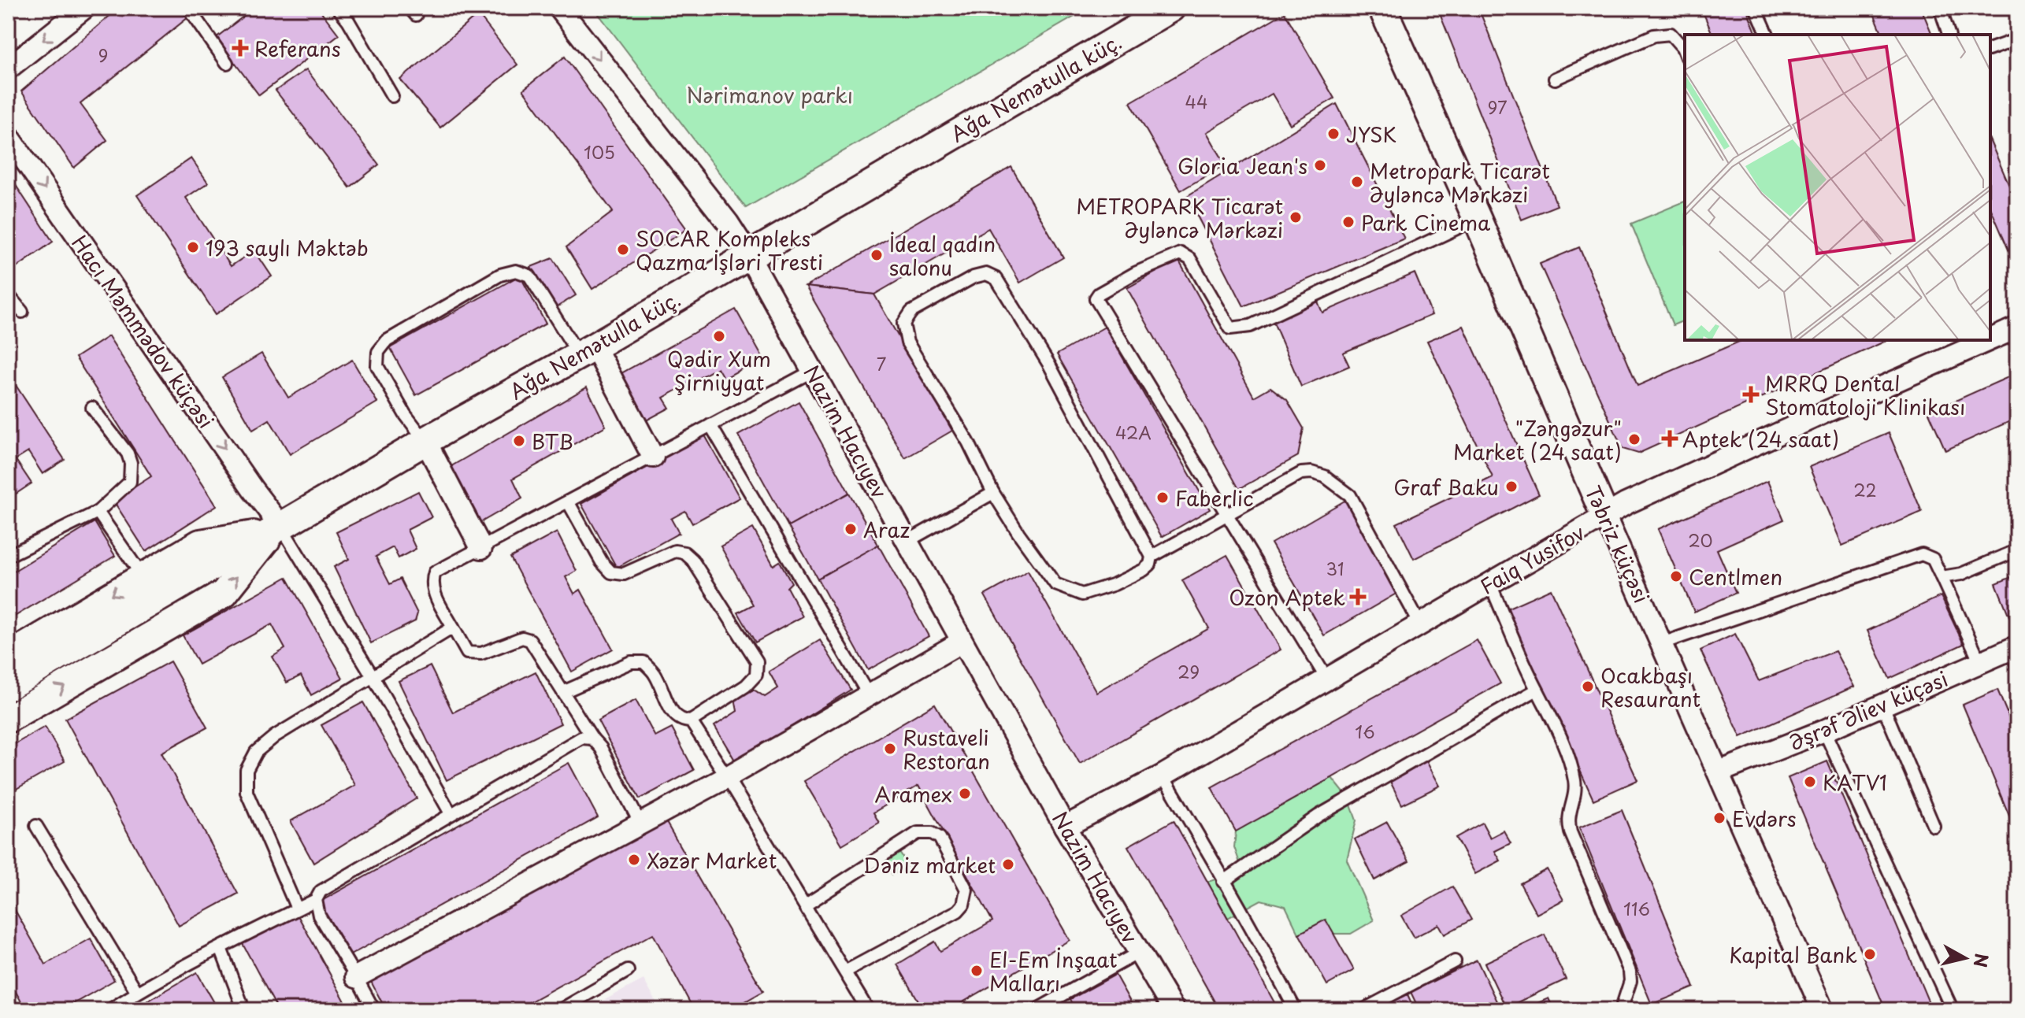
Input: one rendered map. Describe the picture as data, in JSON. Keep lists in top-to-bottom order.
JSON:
{
  "streets": {
    "street": [
      "Ağa Nemətulla küç.",
      "Hacı Məmmədov küçəsi",
      "Nazim Hacıyev",
      "Təbriz küçəsi",
      "Faiq Yusifov",
      "Əşrəf Əliev küçəsi"
    ]
  },
  "crossings": [
    ["Ağa Nemətulla küç.", "Hacı Məmmədov küçəsi"],
    ["Ağa Nemətulla küç.", "Nazim Hacıyev"],
    ["Nazim Hacıyev", "Faiq Yusifov"],
    ["Təbriz küçəsi", "Faiq Yusifov"],
    ["Təbriz küçəsi", "Əşrəf Əliev küçəsi"]
  ],
  "one_way": ["Hacı Məmmədov küçəsi"],
  "parks": ["Nərimanov parkı"],
  "places": {
    "health": [
      "Referans",
      "MRRQ Dental Stomatoloji Klinikası",
      "Aptek (24 saat)",
      "Ozon Aptek"
    ],
    "other": [
      "JYSK",
      "Gloria Jean's",
      "Metropark Ticarət Əyləncə Mərkəzi",
      "METROPARK Ticarət Əyləncə Mərkəzi",
      "Park Cinema",
      "193 saylı Məktəb",
      "SOCAR Kompleks Qazma İşləri Tresti",
      "İdeal qadın salonu",
      "Qədir Xum Şirniyyat",
      "\"Zəngəzur\" Market (24 saat)",
      "BTB",
      "Graf Baku",
      "Faberlic",
      "Araz",
      "Centlmen",
      "Ocakbaşı Resaurant",
      "Rustaveli Restoran",
      "KATV1",
      "Aramex",
      "Evdərs",
      "Xəzər Market",
      "Dəniz market",
      "Kapital Bank",
      "El-Em İnşaat Malları"
    ]
  },
  "house_numbers": [
    "9",
    "44",
    "97",
    "105",
    "7",
    "42A",
    "22",
    "20",
    "31",
    "29",
    "16",
    "116"
  ],
  "north": "right"
}
